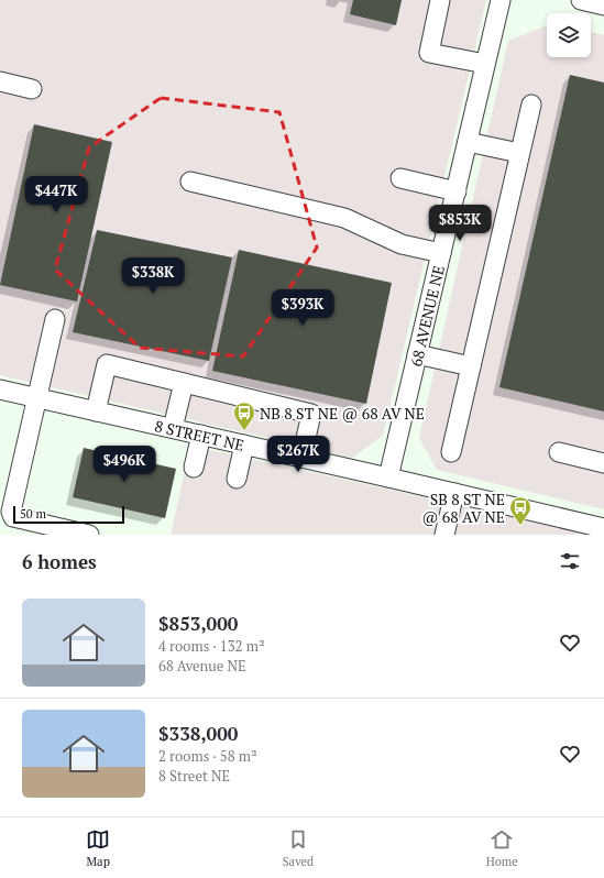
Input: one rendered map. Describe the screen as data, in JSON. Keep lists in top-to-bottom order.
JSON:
{
  "streets": {
    "street": ["68 AVENUE NE", "8 STREET NE"]
  },
  "crossings": [
    ["68 AVENUE NE", "8 STREET NE"]
  ],
  "places": {
    "bus stop": ["NB 8 ST NE @ 68 AV NE", "SB 8 ST NE @ 68 AV NE"]
  },
  "scale_bar": "50 m",
  "page": {
    "price": [
      "$447K",
      "$853K",
      "$338K",
      "$393K",
      "$267K",
      "$496K"
    ],
    "scale": "50 m",
    "heading": "6 homes",
    "list": [
      {
        "name": "$853,000",
        "note": "4 rooms · 132 m² · 68 Avenue NE"
      },
      {
        "name": "$338,000",
        "note": "2 rooms · 58 m² · 8 Street NE"
      }
    ],
    "tabs": ["Map", "Saved", "Home"]
  }
}
